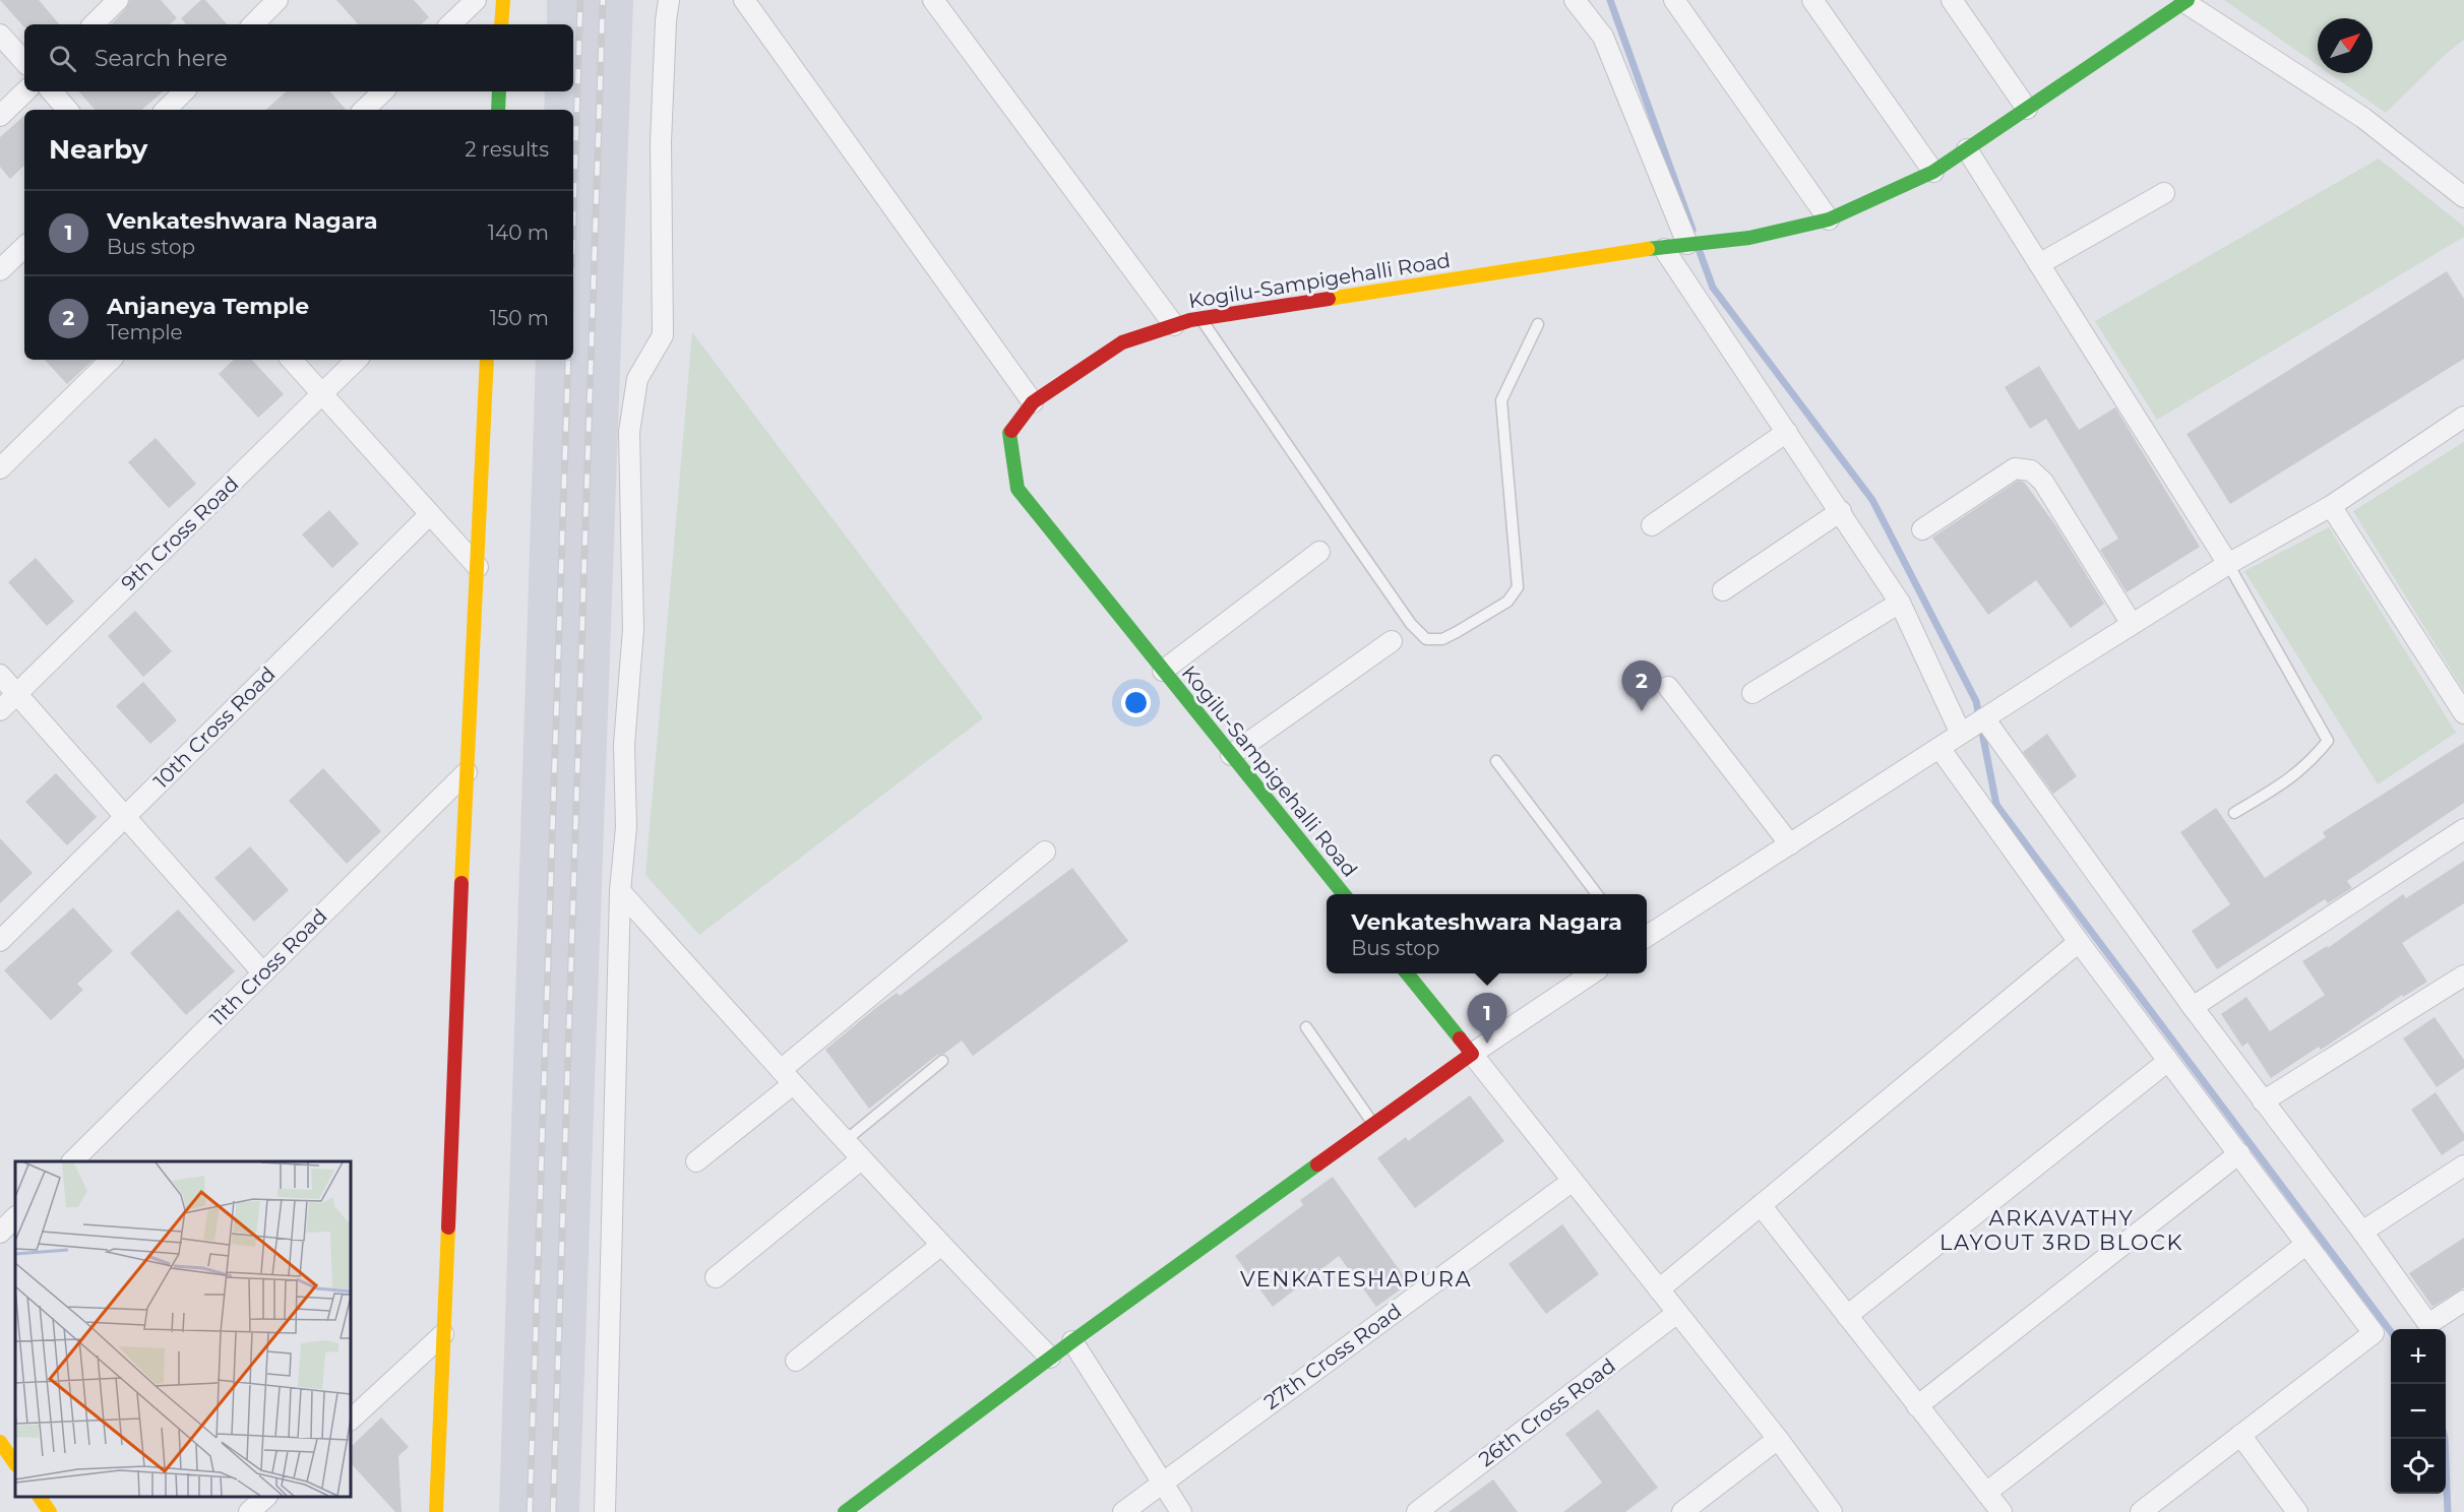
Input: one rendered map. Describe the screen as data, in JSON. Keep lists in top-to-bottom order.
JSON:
{
  "streets": {
    "street": [
      "Kogilu-Sampigehalli Road",
      "9th Cross Road",
      "10th Cross Road",
      "11th Cross Road",
      "27th Cross Road",
      "26th Cross Road"
    ]
  },
  "districts": ["ARKAVATHY LAYOUT 3RD BLOCK", "VENKATESHAPURA"],
  "north": "top right",
  "page": {
    "search": "Search here",
    "heading": ["Nearby", "2 results"],
    "list": [
      {
        "mark": "1",
        "name": "Venkateshwara Nagara",
        "note": "Bus stop",
        "value": "140 m"
      },
      {
        "mark": "2",
        "name": "Anjaneya Temple",
        "note": "Temple",
        "value": "150 m"
      }
    ],
    "pins": ["2", "1"],
    "popup": ["Venkateshwara Nagara", "Bus stop"],
    "map_buttons": ["+", "−"]
  }
}
